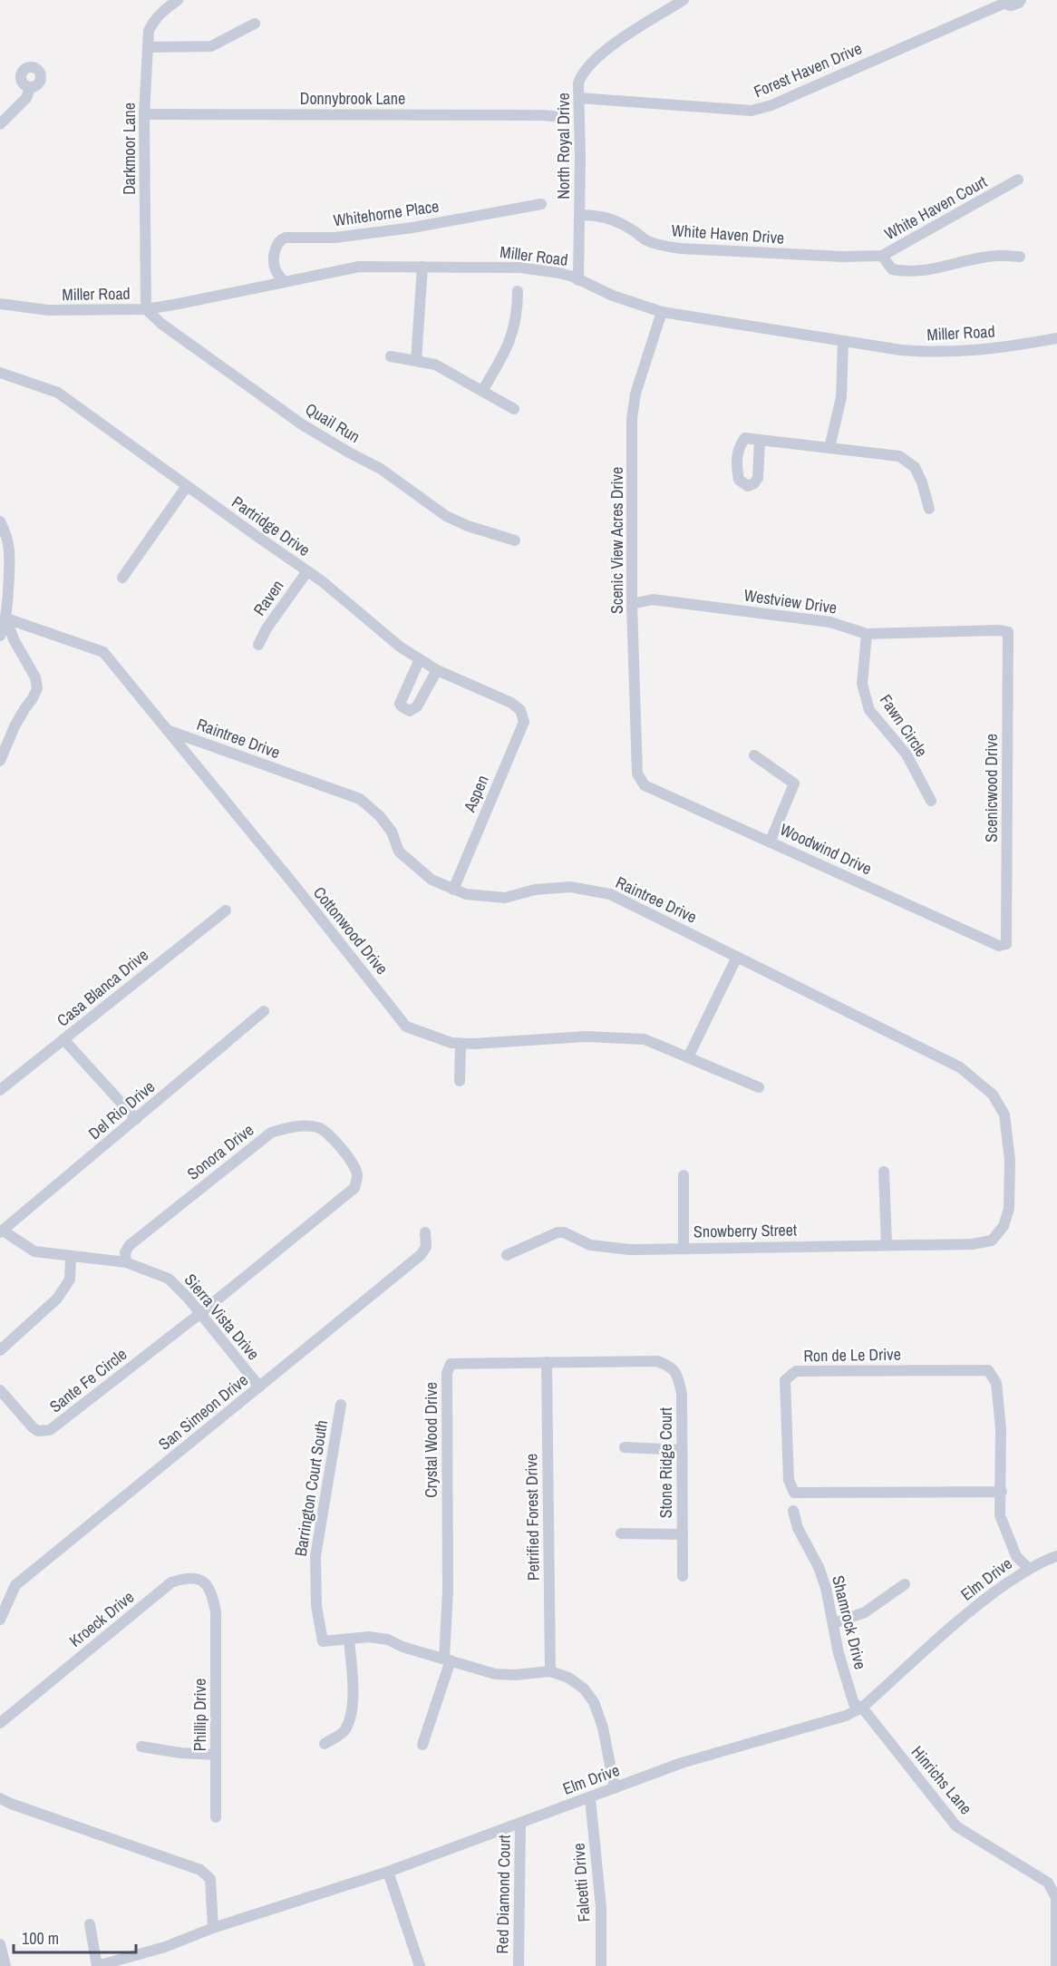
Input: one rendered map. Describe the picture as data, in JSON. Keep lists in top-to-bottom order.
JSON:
{
  "streets": {
    "street": [
      "Forest Haven Drive",
      "Donnybrook Lane",
      "North Royal Drive",
      "Darkmoor Lane",
      "White Haven Court",
      "Whitehorne Place",
      "White Haven Drive",
      "Miller Road",
      "Quail Run",
      "Partridge Drive",
      "Scenic View Acres Drive",
      "Raven",
      "Westview Drive",
      "Fawn Circle",
      "Raintree Drive",
      "Scenicwood Drive",
      "Aspen",
      "Woodwind Drive",
      "Cottonwood Drive",
      "Casa Blanca Drive",
      "Del Rio Drive",
      "Sonora Drive",
      "Snowberry Street",
      "Sierra Vista Drive",
      "Ron de Le Drive",
      "Sante Fe Circle",
      "San Simeon Drive",
      "Crystal Wood Drive",
      "Stone Ridge Court",
      "Barrington Court South",
      "Petrified Forest Drive",
      "Elm Drive",
      "Kroeck Drive",
      "Shamrock Drive",
      "Phillip Drive",
      "Hinrichs Lane",
      "Falcetti Drive",
      "Red Diamond Court"
    ]
  },
  "crossings": [
    ["Forest Haven Drive", "North Royal Drive"],
    ["Donnybrook Lane", "Darkmoor Lane"],
    ["North Royal Drive", "White Haven Drive"],
    ["North Royal Drive", "Miller Road"],
    ["Darkmoor Lane", "Miller Road"],
    ["Darkmoor Lane", "Quail Run"],
    ["White Haven Court", "White Haven Drive"],
    ["Whitehorne Place", "Miller Road"],
    ["Miller Road", "Quail Run"],
    ["Miller Road", "Scenic View Acres Drive"],
    ["Partridge Drive", "Raven"],
    ["Partridge Drive", "Aspen"],
    ["Scenic View Acres Drive", "Westview Drive"],
    ["Scenic View Acres Drive", "Woodwind Drive"],
    ["Westview Drive", "Fawn Circle"],
    ["Westview Drive", "Scenicwood Drive"],
    ["Raintree Drive", "Aspen"],
    ["Raintree Drive", "Cottonwood Drive"],
    ["Raintree Drive", "Snowberry Street"],
    ["Scenicwood Drive", "Woodwind Drive"],
    ["Del Rio Drive", "Sierra Vista Drive"],
    ["Sonora Drive", "Sierra Vista Drive"],
    ["Sonora Drive", "Sante Fe Circle"],
    ["Sierra Vista Drive", "Sante Fe Circle"],
    ["Sierra Vista Drive", "San Simeon Drive"],
    ["Ron de Le Drive", "Elm Drive"],
    ["Crystal Wood Drive", "Stone Ridge Court"],
    ["Crystal Wood Drive", "Petrified Forest Drive"],
    ["Elm Drive", "Shamrock Drive"],
    ["Elm Drive", "Hinrichs Lane"],
    ["Elm Drive", "Falcetti Drive"],
    ["Elm Drive", "Red Diamond Court"],
    ["Kroeck Drive", "Phillip Drive"],
    ["Shamrock Drive", "Hinrichs Lane"]
  ],
  "scale_bar": "100 m"
}
